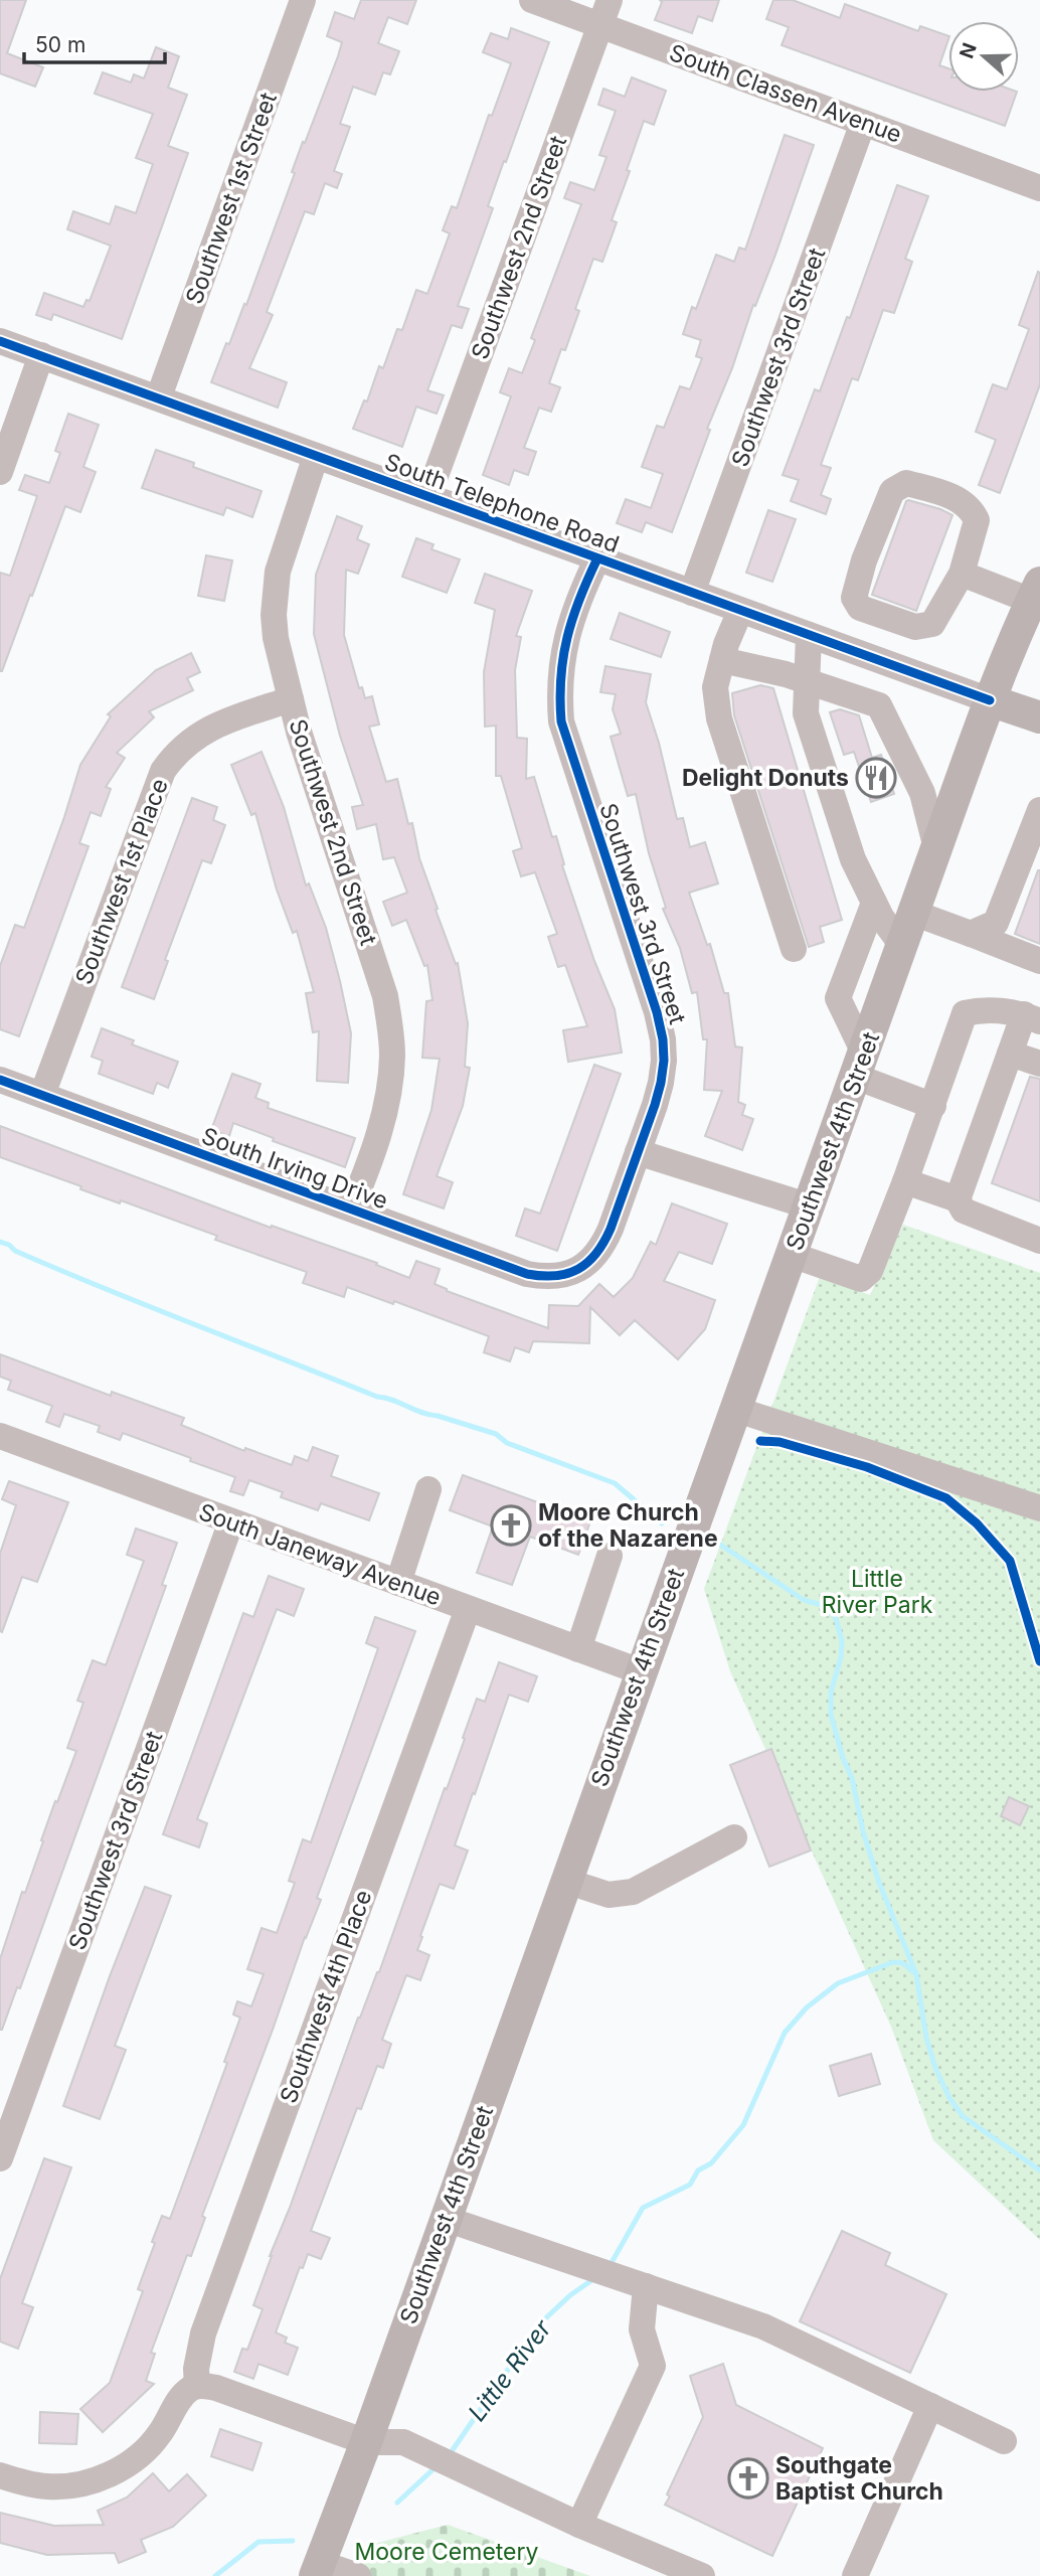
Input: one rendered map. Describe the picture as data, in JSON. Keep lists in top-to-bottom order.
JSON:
{
  "streets": {
    "main road": ["South Telephone Road", "Southwest 4th Street"],
    "street": [
      "South Classen Avenue",
      "Southwest 1st Street",
      "Southwest 2nd Street",
      "Southwest 3rd Street",
      "Southwest 1st Place",
      "South Irving Drive",
      "South Janeway Avenue",
      "Southwest 4th Place"
    ]
  },
  "crossings": [
    ["South Classen Avenue", "Southwest 2nd Street"],
    ["South Classen Avenue", "Southwest 3rd Street"],
    ["Southwest 1st Street", "South Telephone Road"],
    ["Southwest 2nd Street", "South Telephone Road"],
    ["Southwest 2nd Street", "Southwest 1st Place"],
    ["Southwest 2nd Street", "South Irving Drive"],
    ["Southwest 3rd Street", "South Telephone Road"],
    ["Southwest 3rd Street", "South Irving Drive"],
    ["Southwest 3rd Street", "South Janeway Avenue"],
    ["South Telephone Road", "Southwest 4th Street"],
    ["Southwest 1st Place", "South Irving Drive"],
    ["Southwest 4th Street", "South Janeway Avenue"],
    ["South Janeway Avenue", "Southwest 4th Place"]
  ],
  "water": ["Little River"],
  "parks": ["Little River Park", "Moore Cemetery"],
  "places": {
    "restaurant": ["Delight Donuts"],
    "church": ["Moore Church of the Nazarene", "Southgate Baptist Church"]
  },
  "scale_bar": "50 m",
  "north": "left"
}
